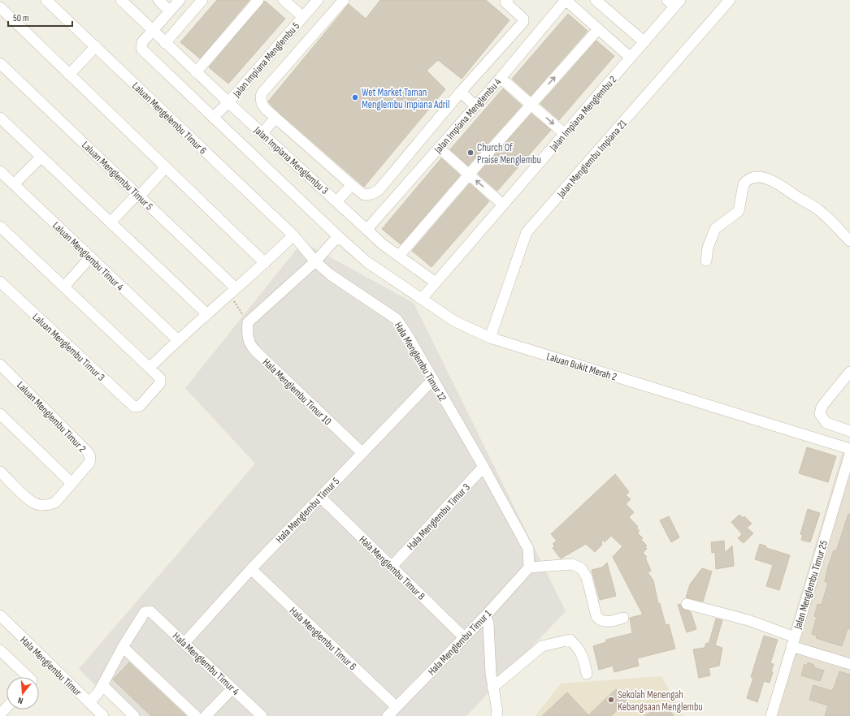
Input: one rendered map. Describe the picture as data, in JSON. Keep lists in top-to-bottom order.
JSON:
{
  "streets": {
    "street": [
      "Jalan Impiana Menglembu 5",
      "Jalan Impiana Menglembu 2",
      "Jalan Impiana Menglembu 4",
      "Laluan Mengelembu Timur 6",
      "Jalan Menglembu Impiana 21",
      "Jalan Impiana Menglembu 3",
      "Laluan Menglembu Timur 5",
      "Laluan Menglembu Timur 4",
      "Laluan Menglembu Timur 3",
      "Hala Menglembu Timur 12",
      "Laluan Bukit Merah 2",
      "Hala Menglembu Timur 10",
      "Laluan Menglembu Timur 2",
      "Hala Menglembu Timur 5",
      "Hala Menglembu Timur 3",
      "Hala Menglembu Timur 8",
      "Jalan Menglembu Timur 25",
      "Hala Menglembu Timur 6",
      "Hala Menglembu Timur 1",
      "Hala Menglembu Timur 4",
      "Hala Menglembu Timur"
    ]
  },
  "crossings": [
    ["Jalan Impiana Menglembu 5", "Jalan Impiana Menglembu 3"],
    ["Jalan Impiana Menglembu 5", "Laluan Bukit Merah 2"],
    ["Jalan Impiana Menglembu 2", "Jalan Impiana Menglembu 3"],
    ["Jalan Impiana Menglembu 2", "Laluan Bukit Merah 2"],
    ["Jalan Impiana Menglembu 4", "Jalan Impiana Menglembu 3"],
    ["Laluan Mengelembu Timur 6", "Hala Menglembu Timur 12"],
    ["Jalan Menglembu Impiana 21", "Laluan Bukit Merah 2"],
    ["Jalan Impiana Menglembu 3", "Laluan Bukit Merah 2"],
    ["Hala Menglembu Timur 12", "Hala Menglembu Timur 5"],
    ["Hala Menglembu Timur 12", "Hala Menglembu Timur 3"],
    ["Hala Menglembu Timur 12", "Hala Menglembu Timur 1"],
    ["Hala Menglembu Timur 10", "Hala Menglembu Timur 5"],
    ["Hala Menglembu Timur 5", "Hala Menglembu Timur 8"],
    ["Hala Menglembu Timur 5", "Hala Menglembu Timur 6"],
    ["Hala Menglembu Timur 5", "Hala Menglembu Timur 4"],
    ["Hala Menglembu Timur 3", "Hala Menglembu Timur 8"],
    ["Hala Menglembu Timur 8", "Hala Menglembu Timur 1"],
    ["Hala Menglembu Timur 6", "Hala Menglembu Timur 1"]
  ],
  "places": ["Wet Market Taman Menglembu Impiana Adril", "Church Of Praise Menglembu", "Sekolah Menengah Kebangsaan Menglembu"],
  "scale_bar": "50 m",
  "north": "bottom"
}
